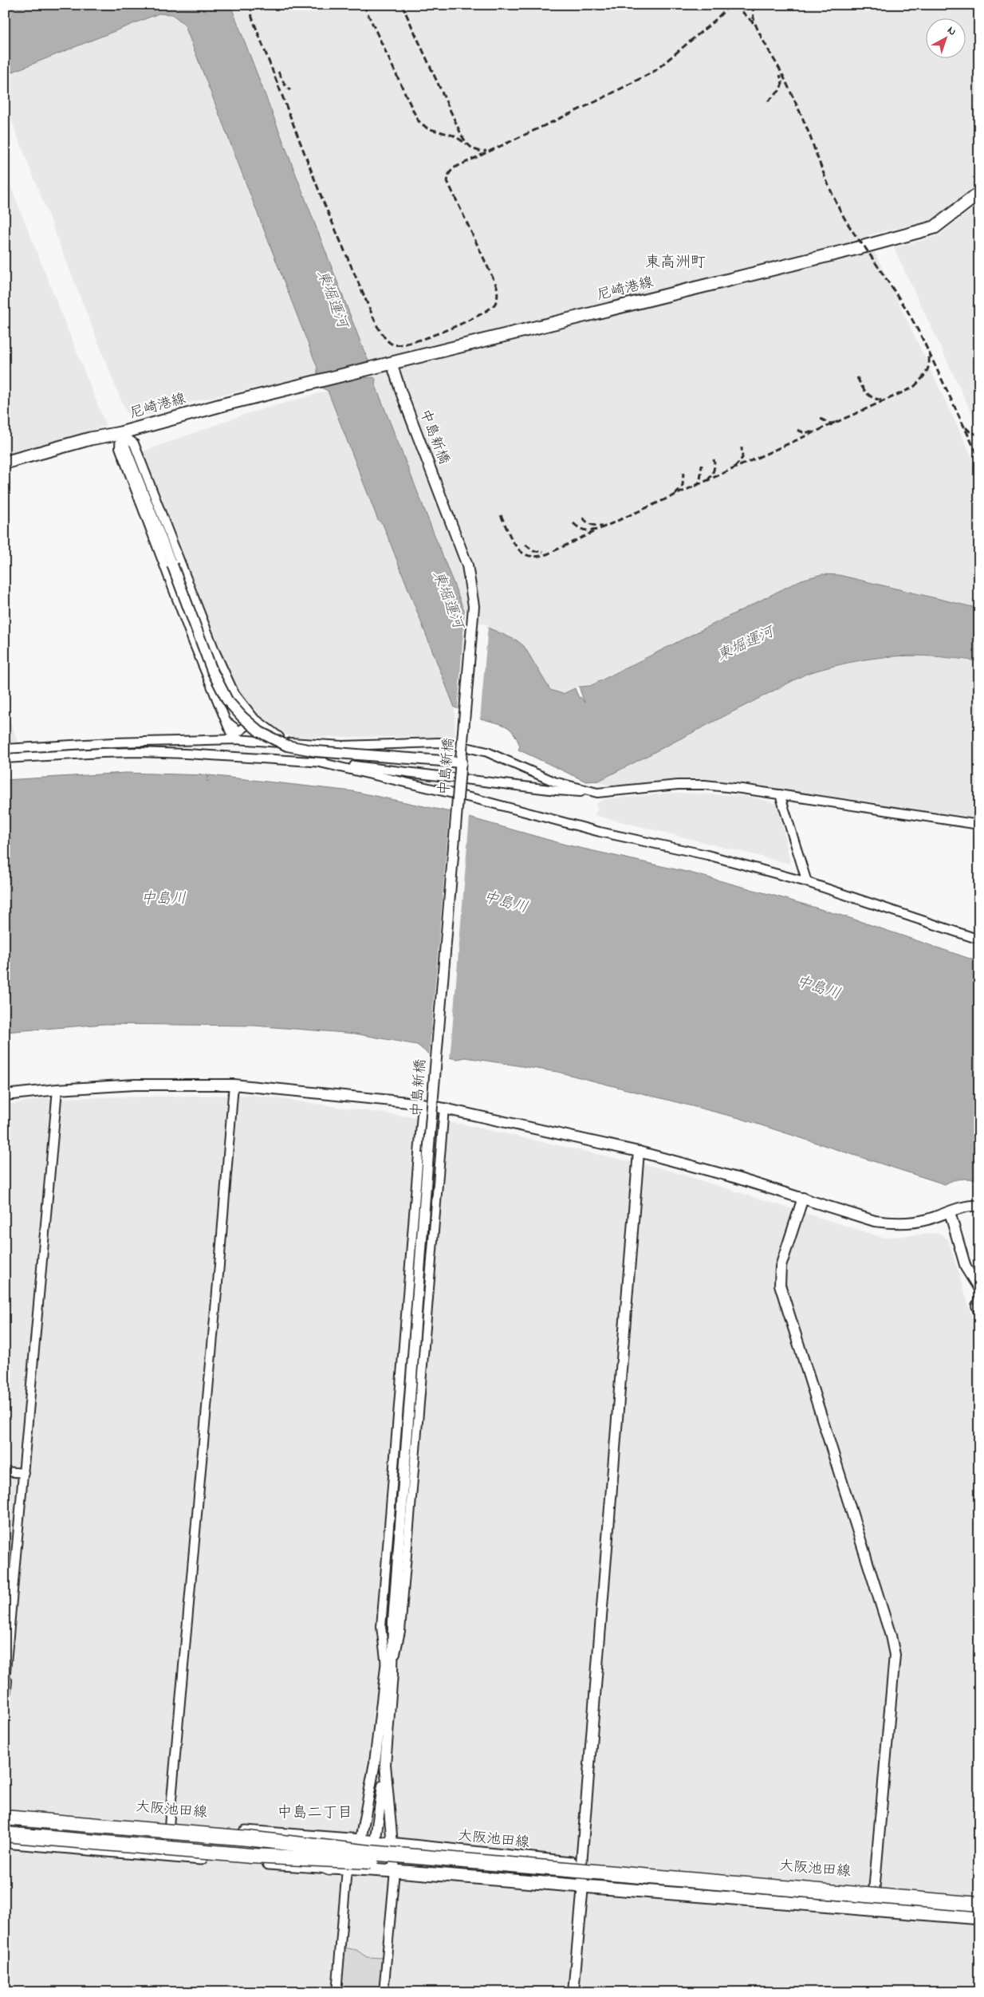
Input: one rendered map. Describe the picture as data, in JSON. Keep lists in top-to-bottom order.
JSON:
{
  "streets": {
    "main road": ["尼崎港線", "大阪池田線"],
    "street": ["中島新橋"]
  },
  "crossings": [
    ["尼崎港線", "中島新橋"]
  ],
  "districts": ["東高洲町", "中島二丁目"],
  "water": ["東堀運河", "中島川"],
  "north": "top right"
}
